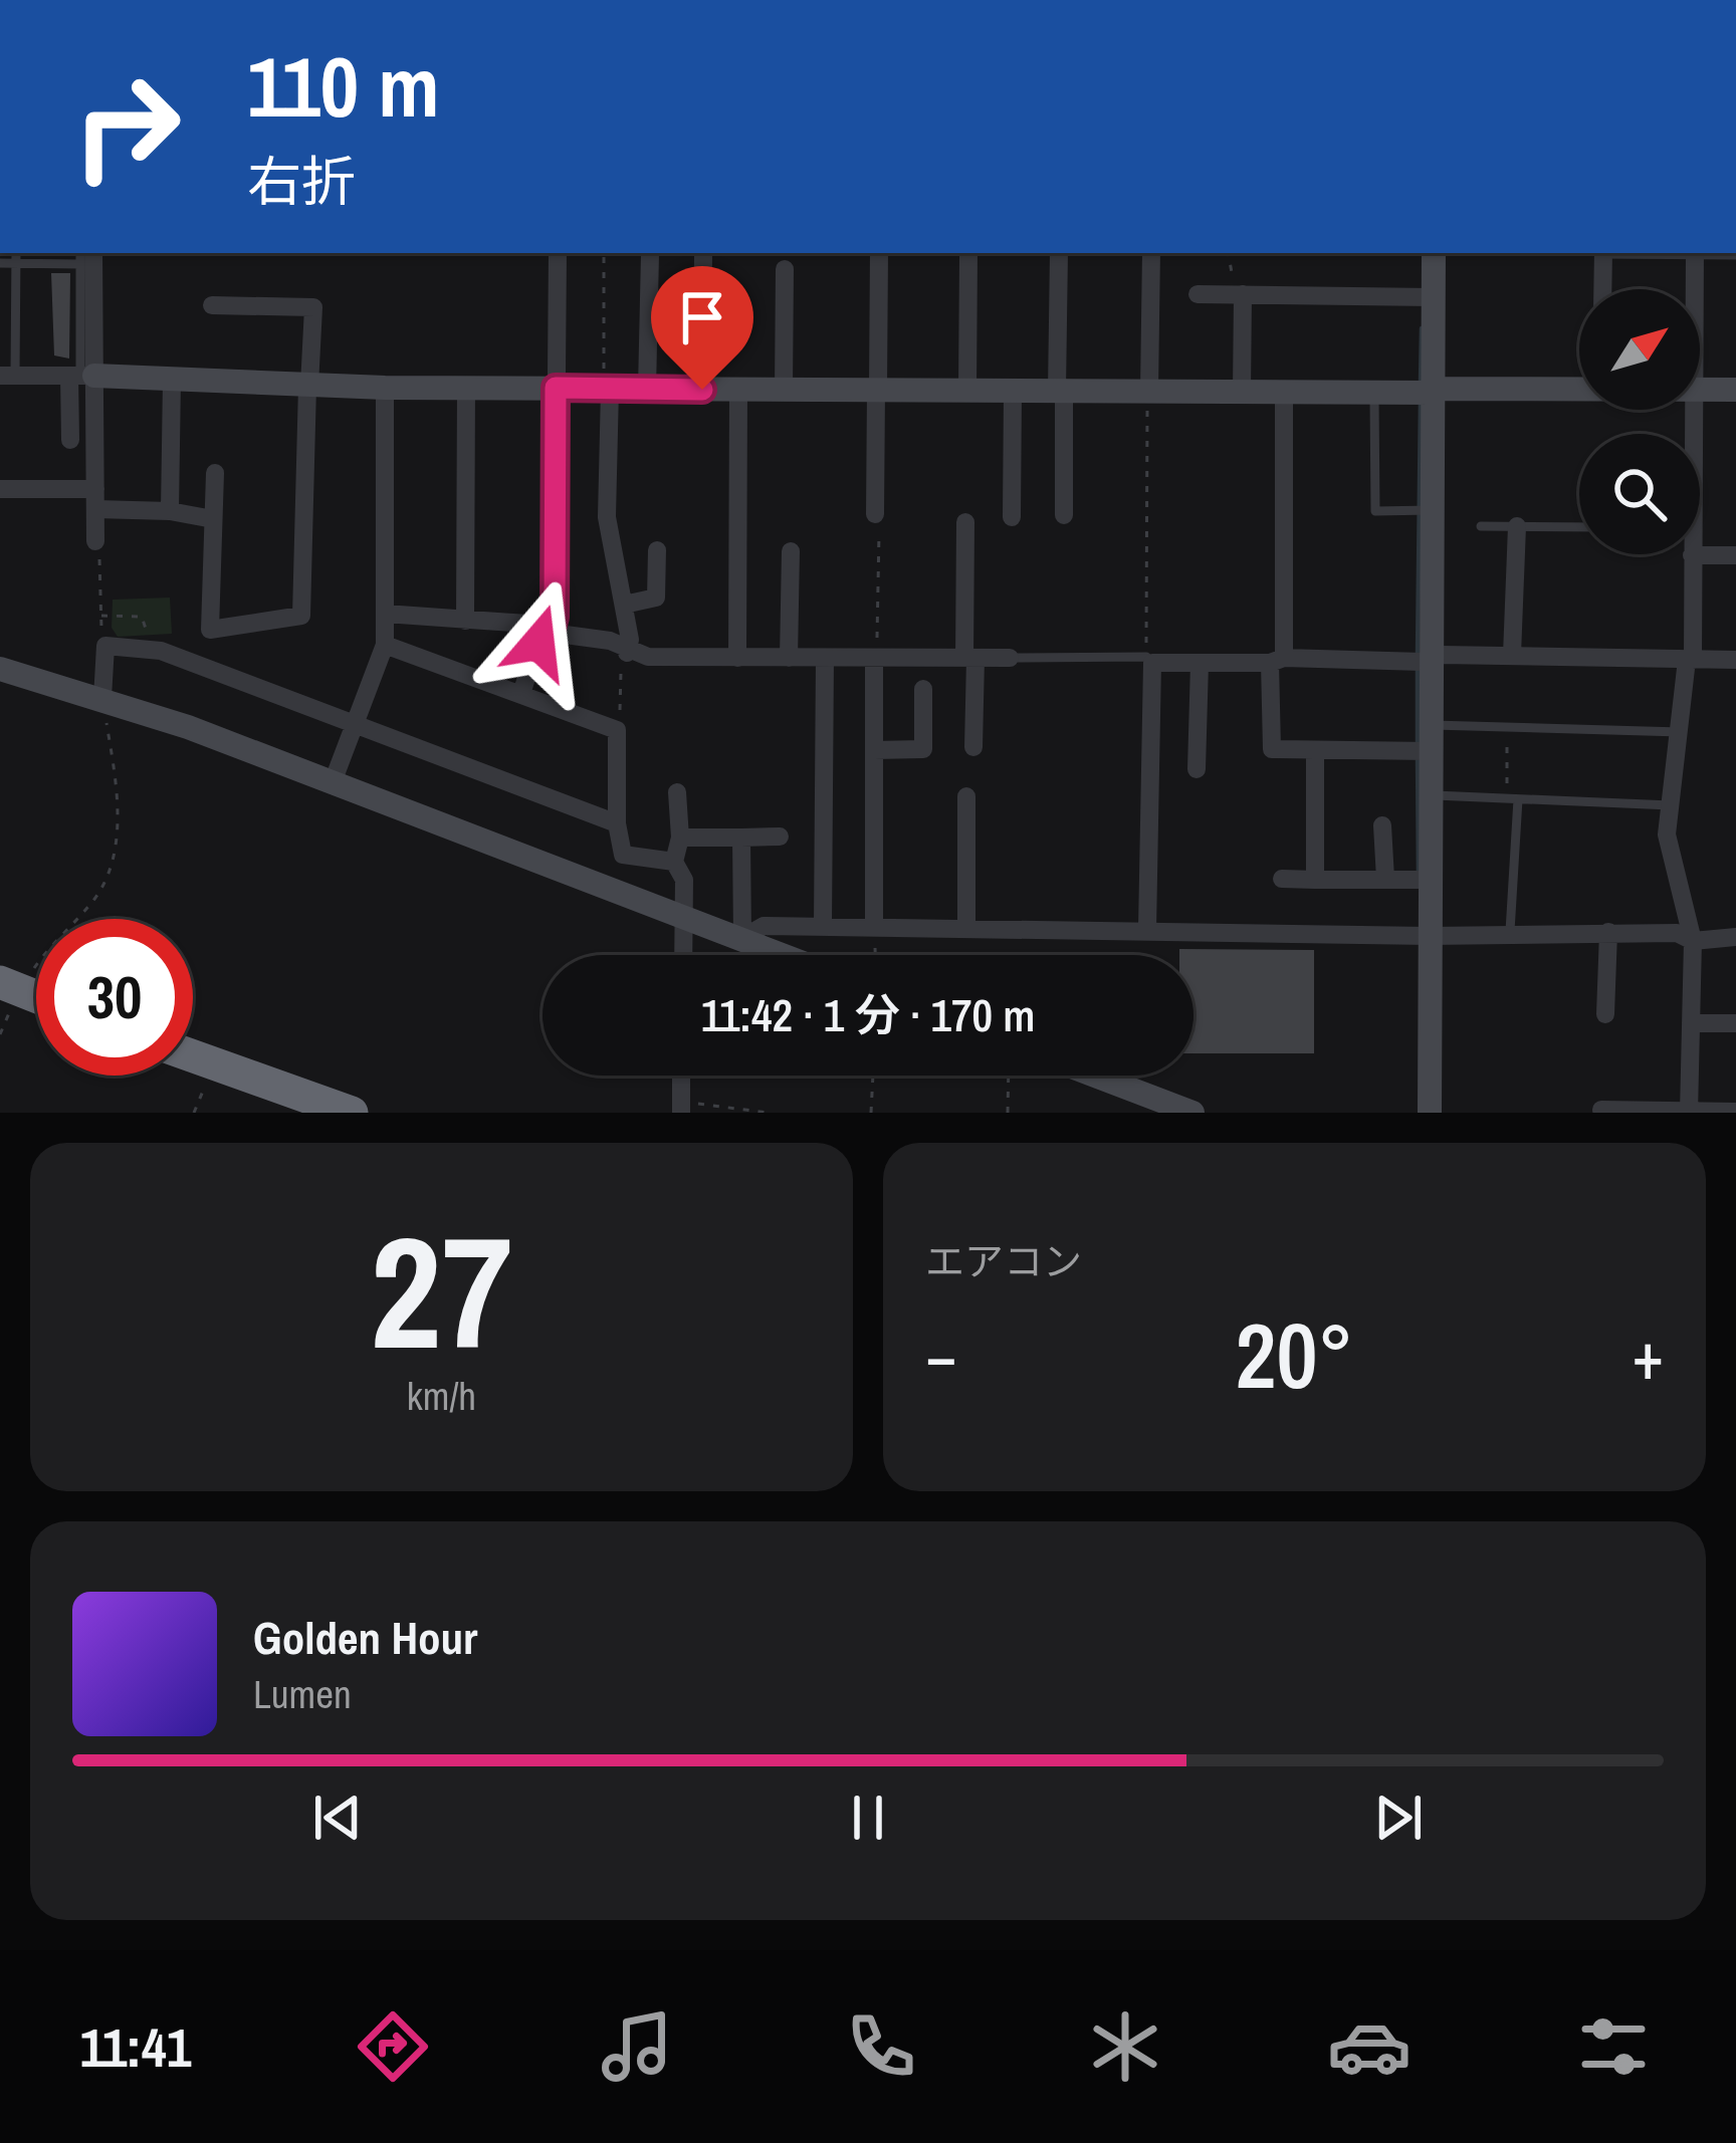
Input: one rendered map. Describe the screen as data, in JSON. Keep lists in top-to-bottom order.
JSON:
{
  "north": "top right",
  "page": {
    "turn": ["110 m", "右折"],
    "limit": "30",
    "trip": "11:42 · 1 分 · 170 m",
    "tile": [
      ["27", "km/h"],
      "エアコン"
    ],
    "heat": ["−", "20°", "+"],
    "song": ["Golden Hour", "Lumen"],
    "tabs": "11:41"
  }
}
